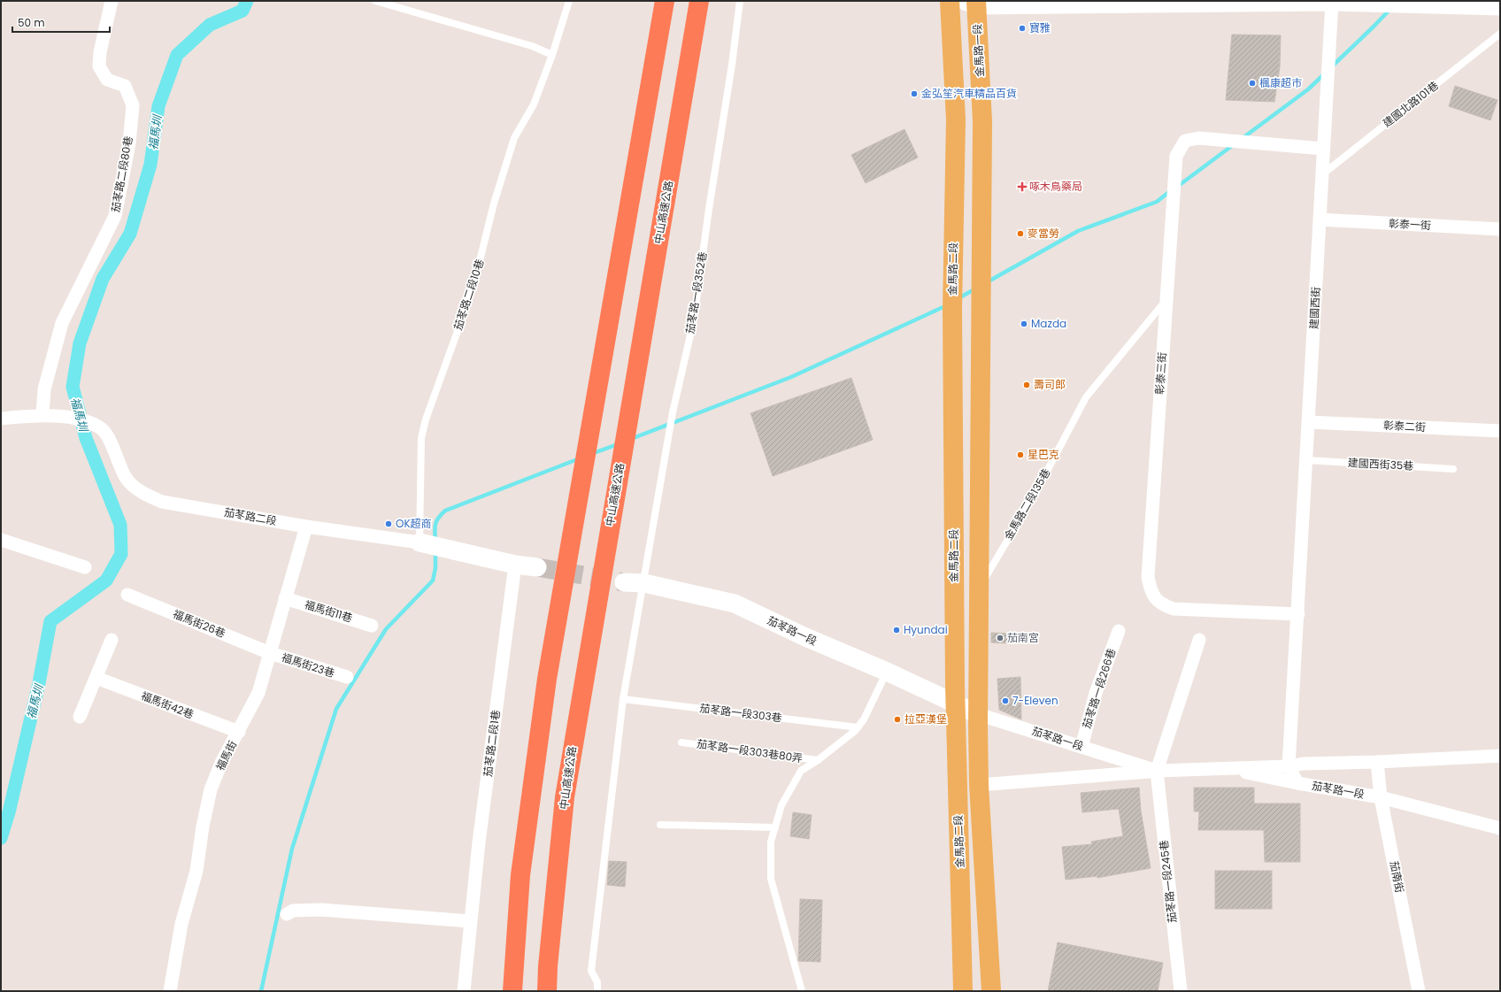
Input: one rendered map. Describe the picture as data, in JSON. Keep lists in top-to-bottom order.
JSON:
{
  "streets": {
    "highway": ["中山高速公路"],
    "main road": ["金馬路一段", "金馬路二段"],
    "street": [
      "茄苳路二段80巷",
      "彰泰一街",
      "建國西街",
      "彰泰三街",
      "彰泰二街",
      "茄苳路二段",
      "福馬街11巷",
      "福馬街26巷",
      "茄苳路一段",
      "福馬街23巷",
      "茄苳路一段266巷",
      "福馬街42巷",
      "茄苳路二段1巷",
      "福馬街",
      "茄南街",
      "茄苳路一段245巷"
    ],
    "lane": [
      "建國北路101巷",
      "茄苳路一段352巷",
      "茄苳路二段10巷",
      "建國西街35巷",
      "金馬路二段135巷",
      "茄苳路一段303巷",
      "茄苳路一段303巷80弄"
    ]
  },
  "crossings": [
    ["金馬路一段", "金馬路二段135巷"],
    ["建國北路101巷", "建國西街"],
    ["茄苳路二段80巷", "茄苳路二段"],
    ["彰泰一街", "建國西街"],
    ["金馬路二段", "茄苳路一段"],
    ["茄苳路一段352巷", "茄苳路一段"],
    ["茄苳路一段352巷", "茄苳路一段303巷"],
    ["茄苳路二段10巷", "茄苳路二段"],
    ["建國西街", "彰泰三街"],
    ["建國西街", "彰泰二街"],
    ["建國西街", "建國西街35巷"],
    ["建國西街", "茄苳路一段"],
    ["彰泰三街", "金馬路二段135巷"],
    ["茄苳路二段", "茄苳路二段1巷"],
    ["茄苳路二段", "福馬街"],
    ["福馬街11巷", "福馬街"],
    ["福馬街26巷", "福馬街23巷"],
    ["福馬街26巷", "福馬街"],
    ["茄苳路一段", "茄苳路一段266巷"],
    ["茄苳路一段", "茄南街"],
    ["茄苳路一段", "茄苳路一段245巷"],
    ["福馬街23巷", "福馬街"],
    ["福馬街42巷", "福馬街"]
  ],
  "water": ["福馬圳"],
  "places": {
    "other": [
      "寶雅",
      "楓康超市",
      "金弘笙汽車精品百貨",
      "麥當勞",
      "Mazda",
      "壽司郎",
      "星巴克",
      "OK超商",
      "Hyundai",
      "茄南宮",
      "7-Eleven",
      "拉亞漢堡"
    ],
    "health": ["啄木鳥藥局"]
  },
  "scale_bar": "50 m"
}
